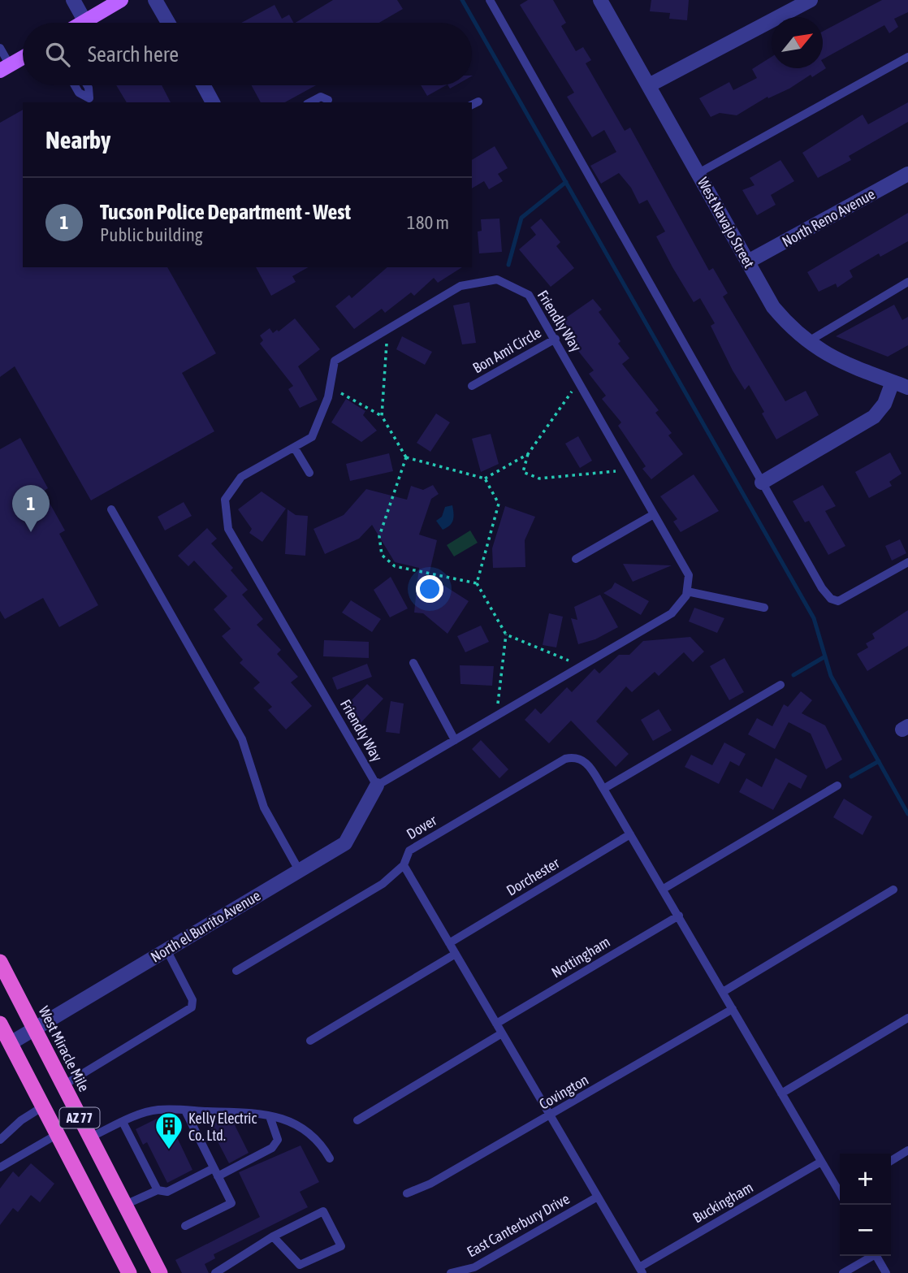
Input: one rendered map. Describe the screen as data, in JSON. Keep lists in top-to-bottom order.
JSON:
{
  "streets": {
    "highway": ["West Miracle Mile", "AZ 77"],
    "street": ["North Reno Avenue", "West Navajo Street", "North el Burrito Avenue"],
    "lane": [
      "Friendly Way",
      "Bon Ami Circle",
      "Dover",
      "Dorchester",
      "Nottingham",
      "Covington",
      "Buckingham",
      "East Canterbury Drive"
    ]
  },
  "crossings": [
    ["North Reno Avenue", "West Navajo Street"],
    ["Friendly Way", "Bon Ami Circle"],
    ["Friendly Way", "North el Burrito Avenue"],
    ["North el Burrito Avenue", "West Miracle Mile"],
    ["North el Burrito Avenue", "AZ 77"]
  ],
  "places": {
    "building": ["Kelly Electric Co. Ltd."]
  },
  "north": "top right",
  "page": {
    "search": "Search here",
    "heading": "Nearby",
    "list": [
      {
        "mark": "1",
        "name": "Tucson Police Department - West",
        "note": "Public building",
        "value": "180 m"
      }
    ],
    "pins": "1",
    "map_buttons": ["+", "−"]
  }
}
